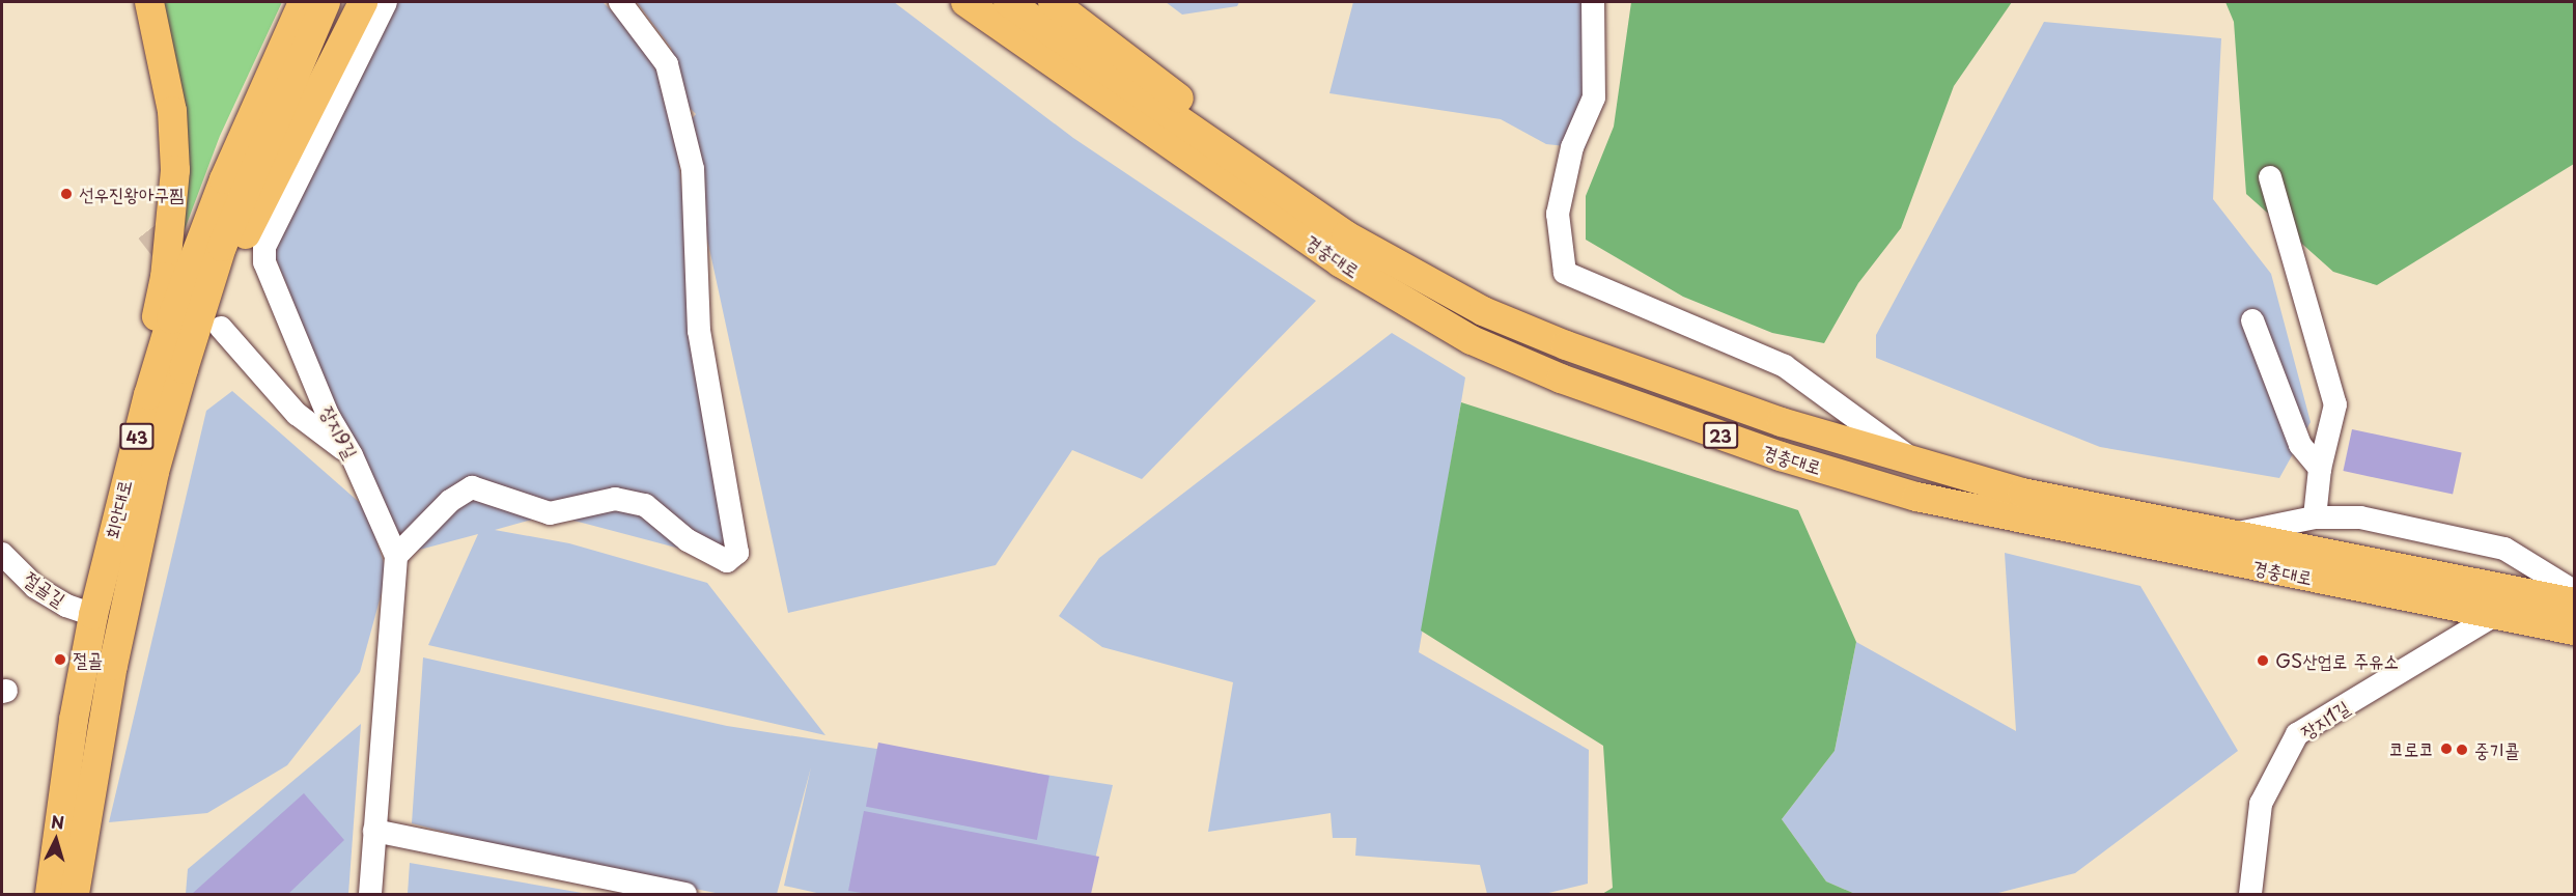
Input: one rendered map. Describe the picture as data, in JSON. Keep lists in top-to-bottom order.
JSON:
{
  "streets": {
    "main road": [
      "경충대로",
      "23",
      "43",
      "회안대로"
    ],
    "street": ["장지9길", "절골길", "장지1길"]
  },
  "crossings": [
    ["경충대로", "장지1길"],
    ["회안대로", "절골길"]
  ],
  "places": [
    "선우진왕아구찜",
    "절골",
    "GS산업로 주유소",
    "코로코",
    "중기콜"
  ],
  "north": "top"
}
